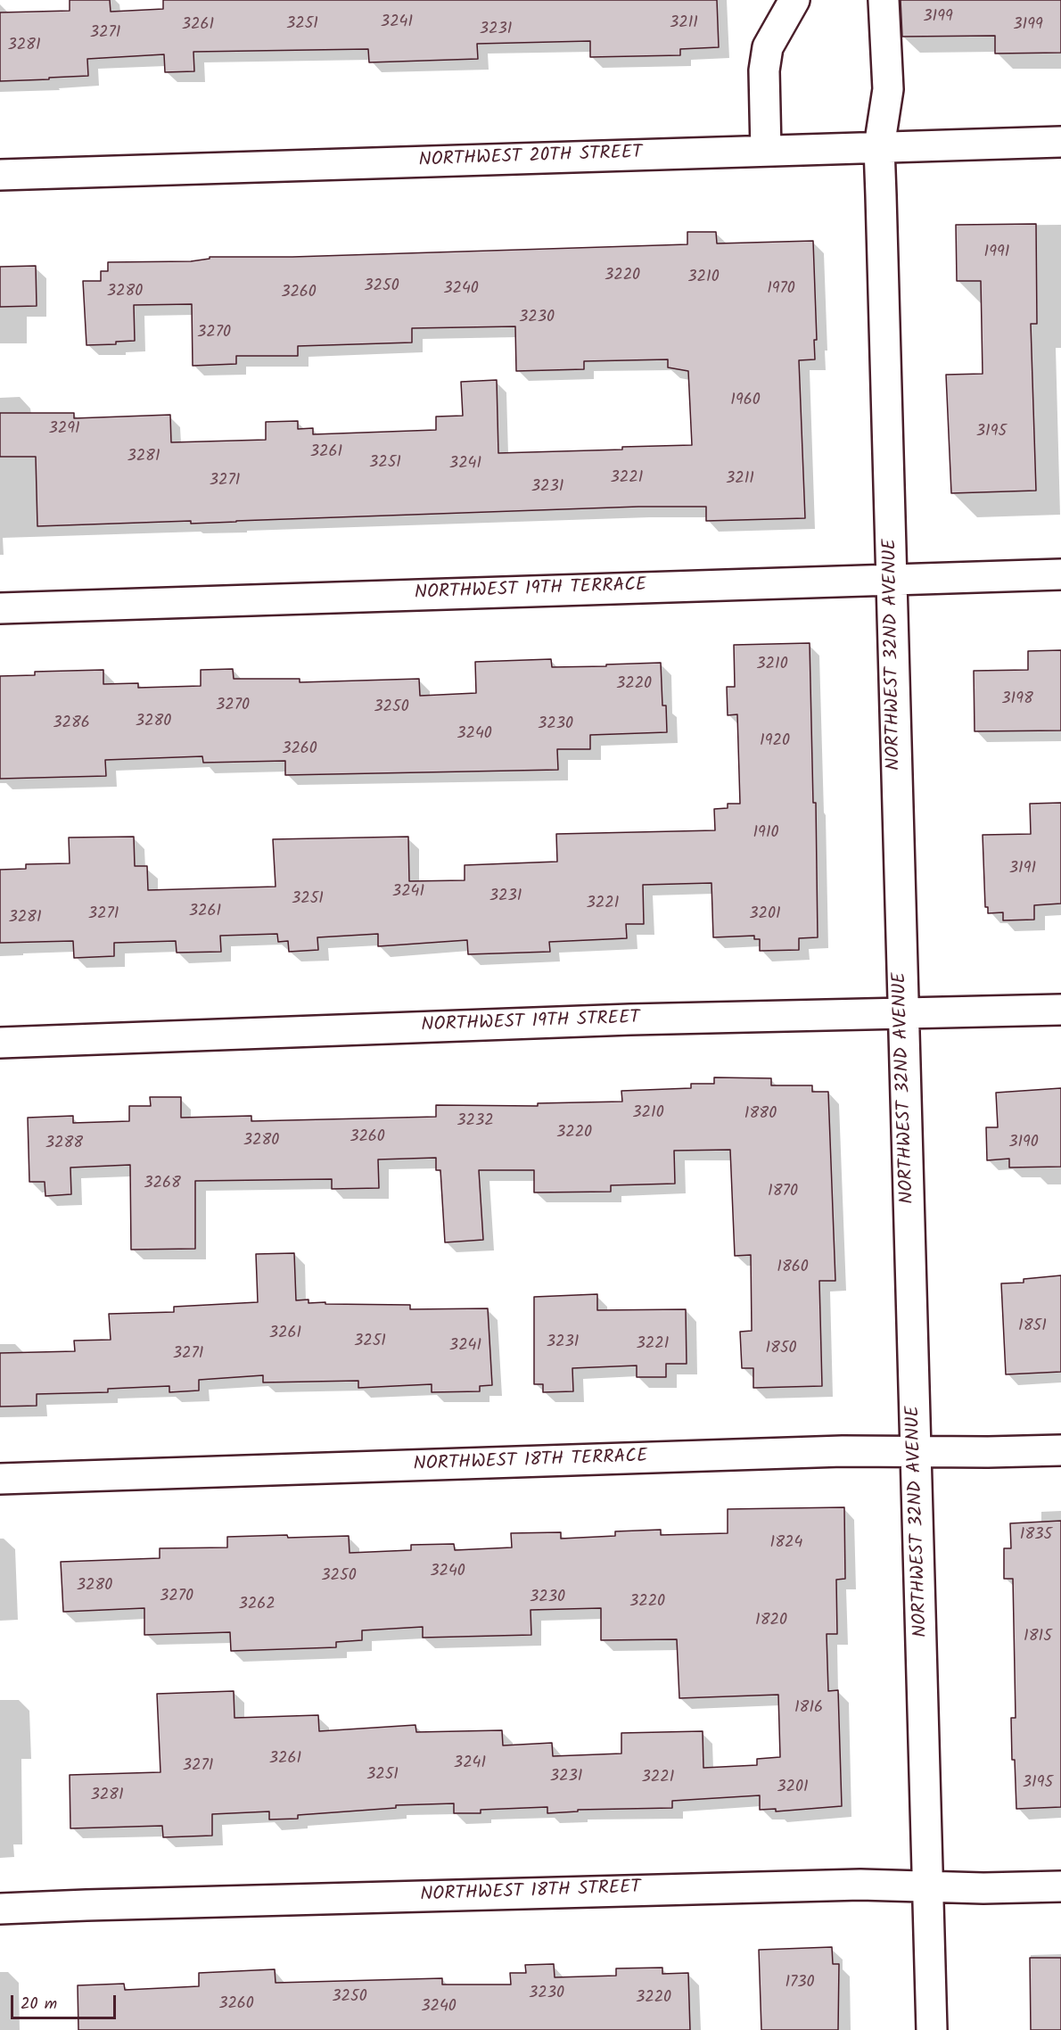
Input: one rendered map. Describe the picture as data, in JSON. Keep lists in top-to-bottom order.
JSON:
{
  "streets": {
    "street": [
      "NORTHWEST 20TH STREET",
      "NORTHWEST 19TH TERRACE",
      "NORTHWEST 32ND AVENUE",
      "NORTHWEST 19TH STREET",
      "NORTHWEST 18TH TERRACE",
      "NORTHWEST 18TH STREET"
    ]
  },
  "crossings": [
    ["NORTHWEST 20TH STREET", "NORTHWEST 32ND AVENUE"],
    ["NORTHWEST 19TH TERRACE", "NORTHWEST 32ND AVENUE"],
    ["NORTHWEST 32ND AVENUE", "NORTHWEST 19TH STREET"],
    ["NORTHWEST 32ND AVENUE", "NORTHWEST 18TH TERRACE"],
    ["NORTHWEST 32ND AVENUE", "NORTHWEST 18TH STREET"]
  ],
  "house_numbers": [
    "3199",
    "3241",
    "3211",
    "3251",
    "3261",
    "3199",
    "3231",
    "3271",
    "3281",
    "1991",
    "3220",
    "3210",
    "3250",
    "3240",
    "1970",
    "3280",
    "3260",
    "3230",
    "3270",
    "1960",
    "3291",
    "3195",
    "3261",
    "3281",
    "3251",
    "3241",
    "3221",
    "3211",
    "3271",
    "3231",
    "3210",
    "3220",
    "3198",
    "3270",
    "3250",
    "3280",
    "3286",
    "3230",
    "3240",
    "1920",
    "3260",
    "1910",
    "3191",
    "3241",
    "3231",
    "3251",
    "3221",
    "3261",
    "3271",
    "3201",
    "3281",
    "3210",
    "1880",
    "3232",
    "3220",
    "3260",
    "3280",
    "3190",
    "3288",
    "3268",
    "1870",
    "1860",
    "1851",
    "3261",
    "3251",
    "3231",
    "3221",
    "3241",
    "1850",
    "3271",
    "1835",
    "1824",
    "3240",
    "3250",
    "3280",
    "3270",
    "3230",
    "3220",
    "3262",
    "1820",
    "1815",
    "1816",
    "3261",
    "3241",
    "3271",
    "3251",
    "3231",
    "3221",
    "3195",
    "3201",
    "3281",
    "1730",
    "3230",
    "3250",
    "3220",
    "3260",
    "3240"
  ],
  "scale_bar": "20 m"
}
